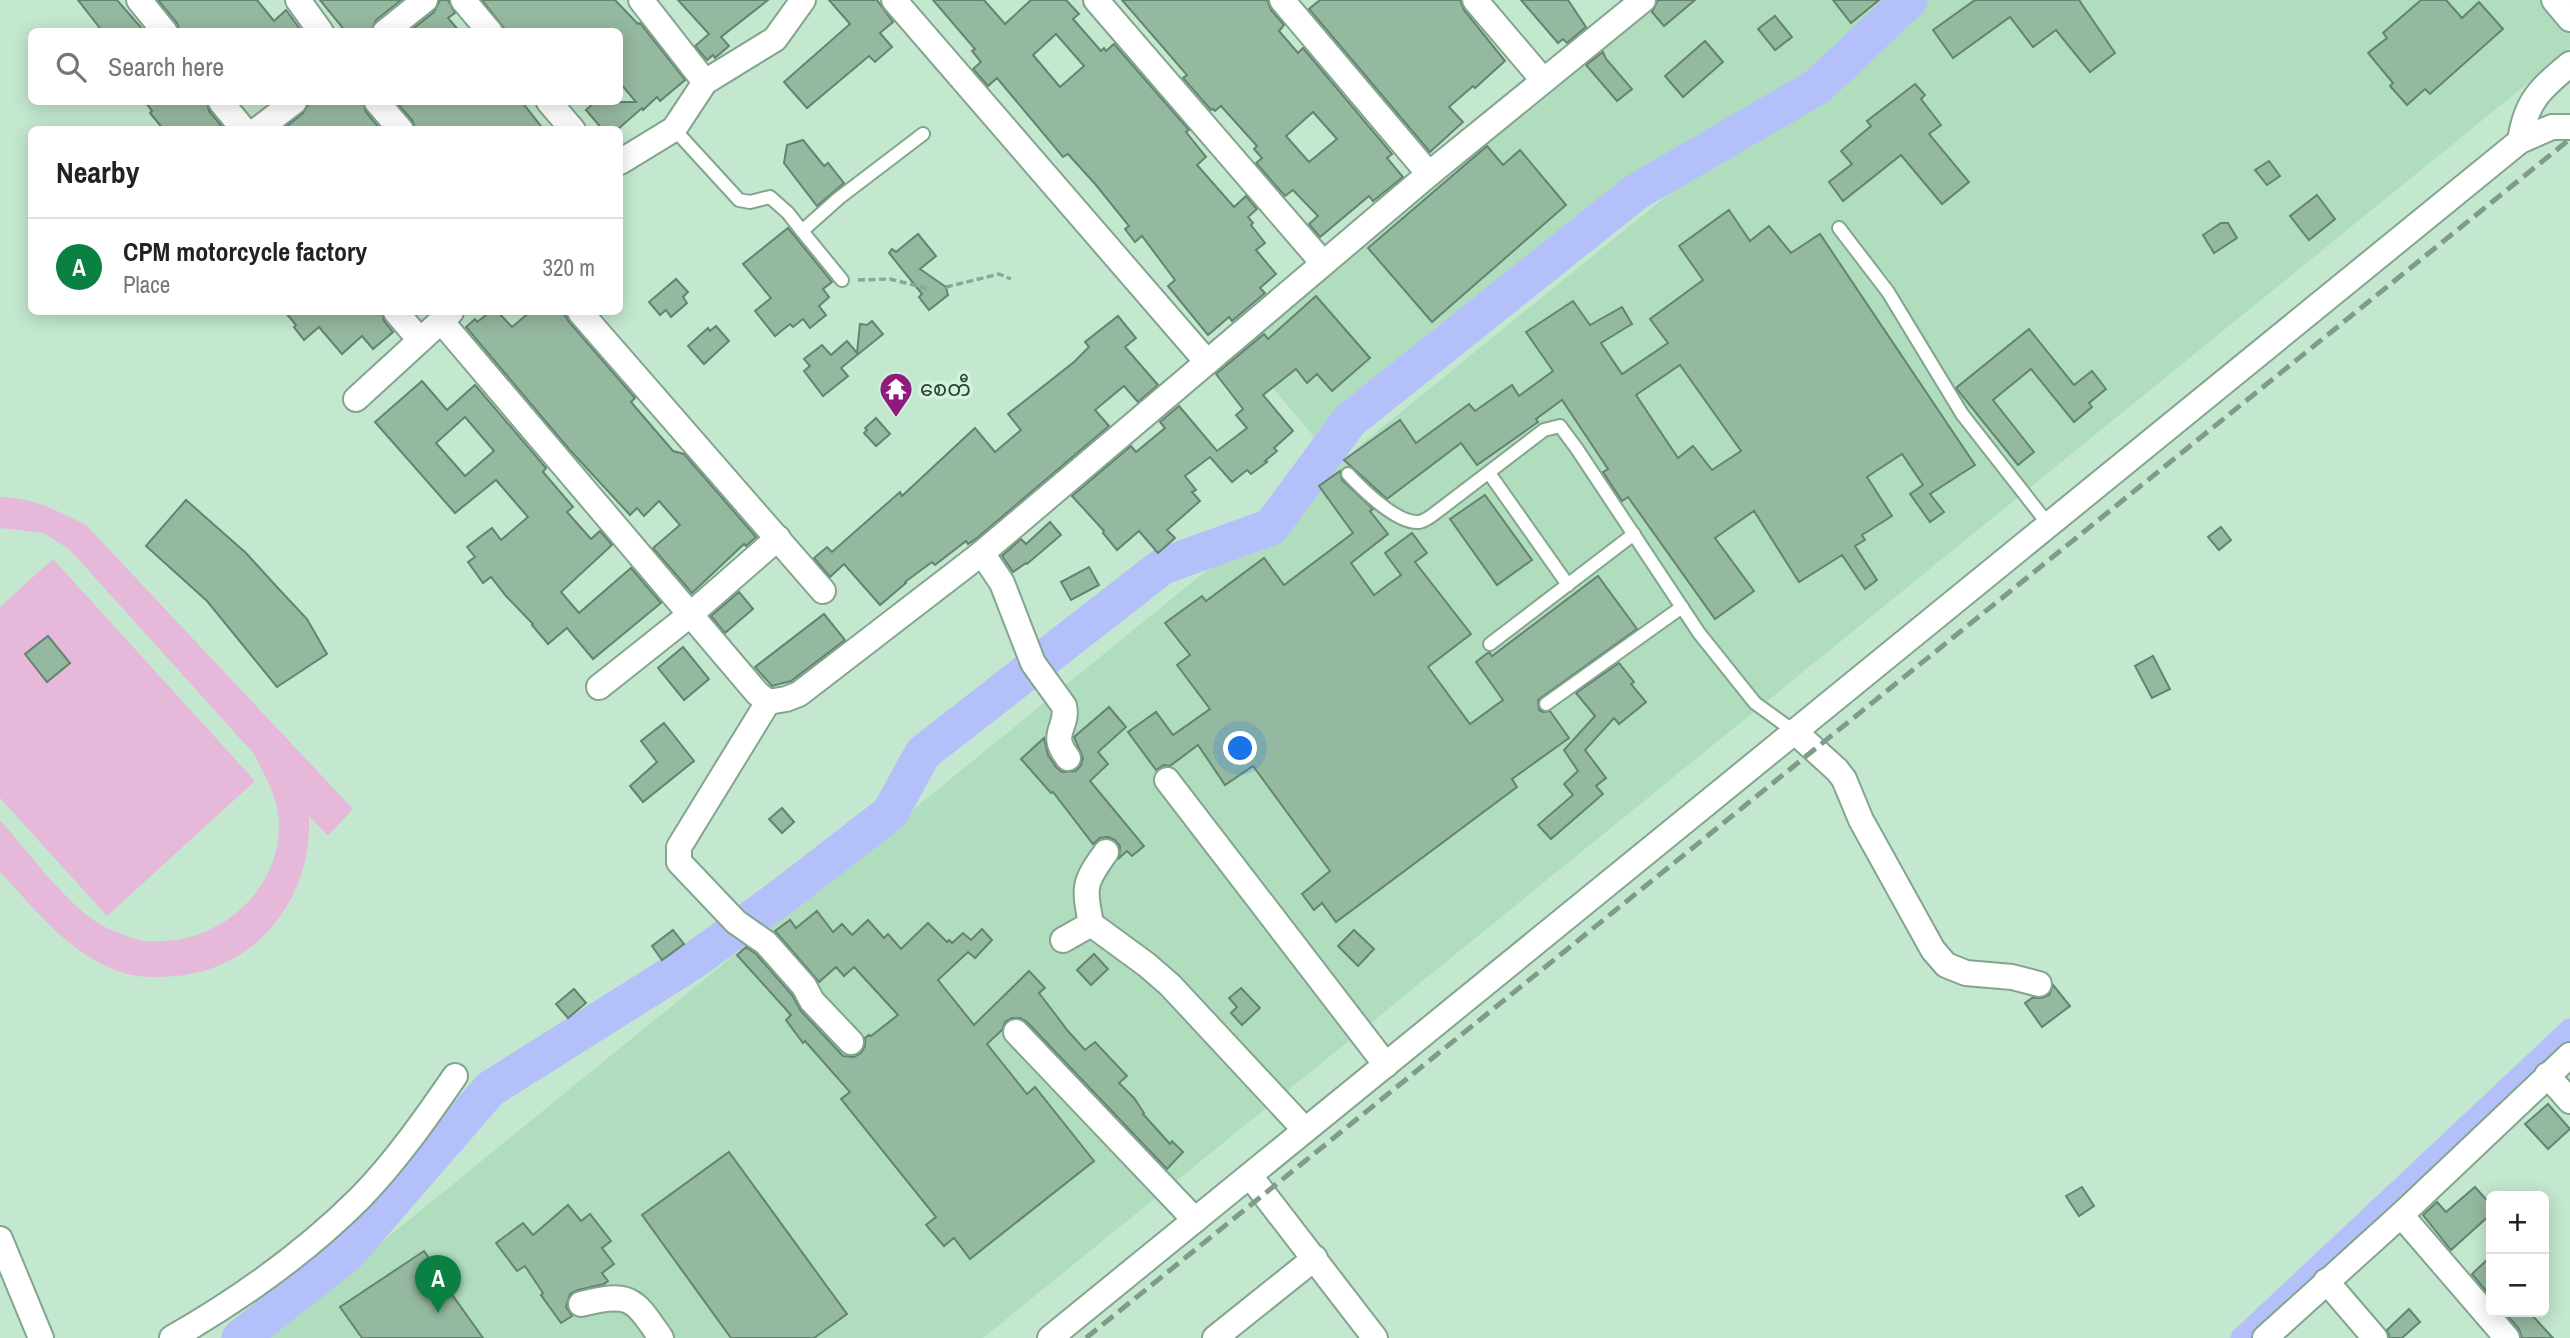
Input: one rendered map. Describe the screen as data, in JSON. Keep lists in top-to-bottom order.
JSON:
{
  "places": {
    "temple": ["စေတီ"]
  },
  "page": {
    "search": "Search here",
    "heading": "Nearby",
    "list": [
      {
        "mark": "A",
        "name": "CPM motorcycle factory",
        "note": "Place",
        "value": "320 m"
      }
    ],
    "map_buttons": ["+", "−"],
    "pins": "A"
  }
}
